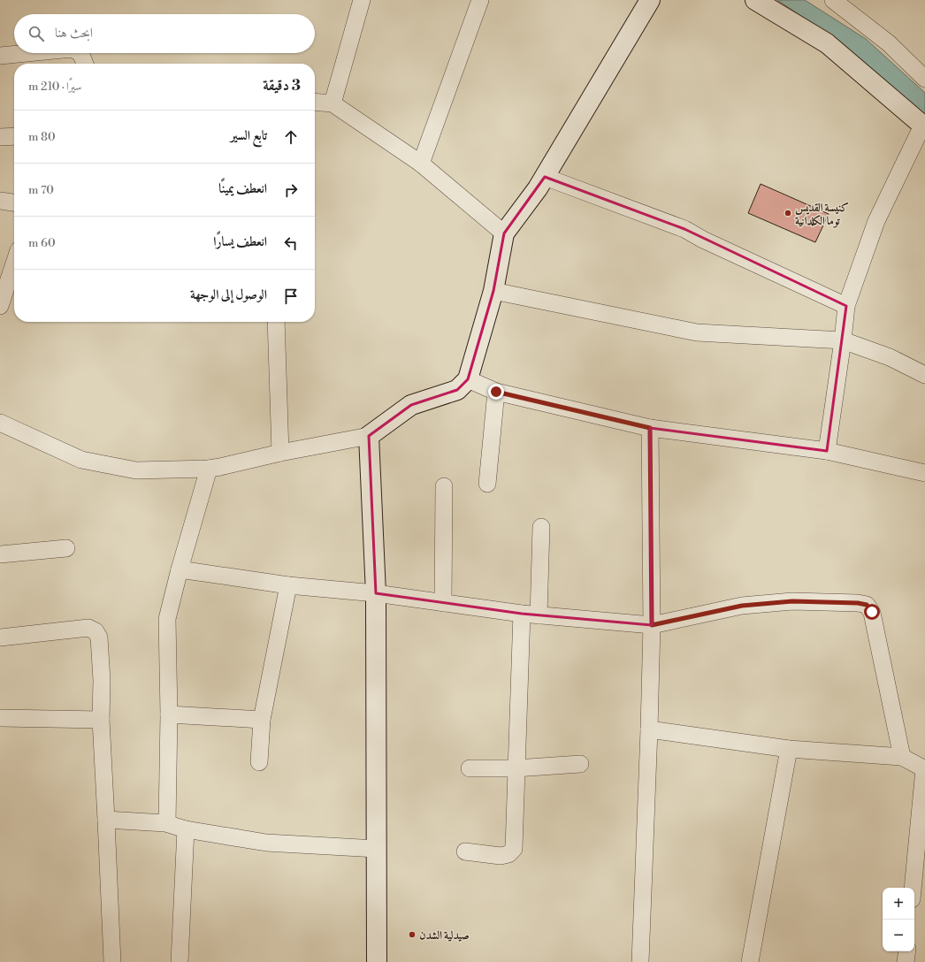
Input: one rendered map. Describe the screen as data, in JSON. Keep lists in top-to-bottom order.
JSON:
{
  "places": ["كنيسة القديس توما الكلدانية", "صيدلية الشدن"],
  "page": {
    "search": "ابحث هنا",
    "heading": ["3 دقيقة", "سيرًا · 210 m"],
    "list": [
      ["تابع السير", "80 m"],
      ["انعطف يمينًا", "70 m"],
      ["انعطف يسارًا", "60 m"],
      "الوصول إلى الوجهة"
    ],
    "map_buttons": ["+", "−"]
  }
}
